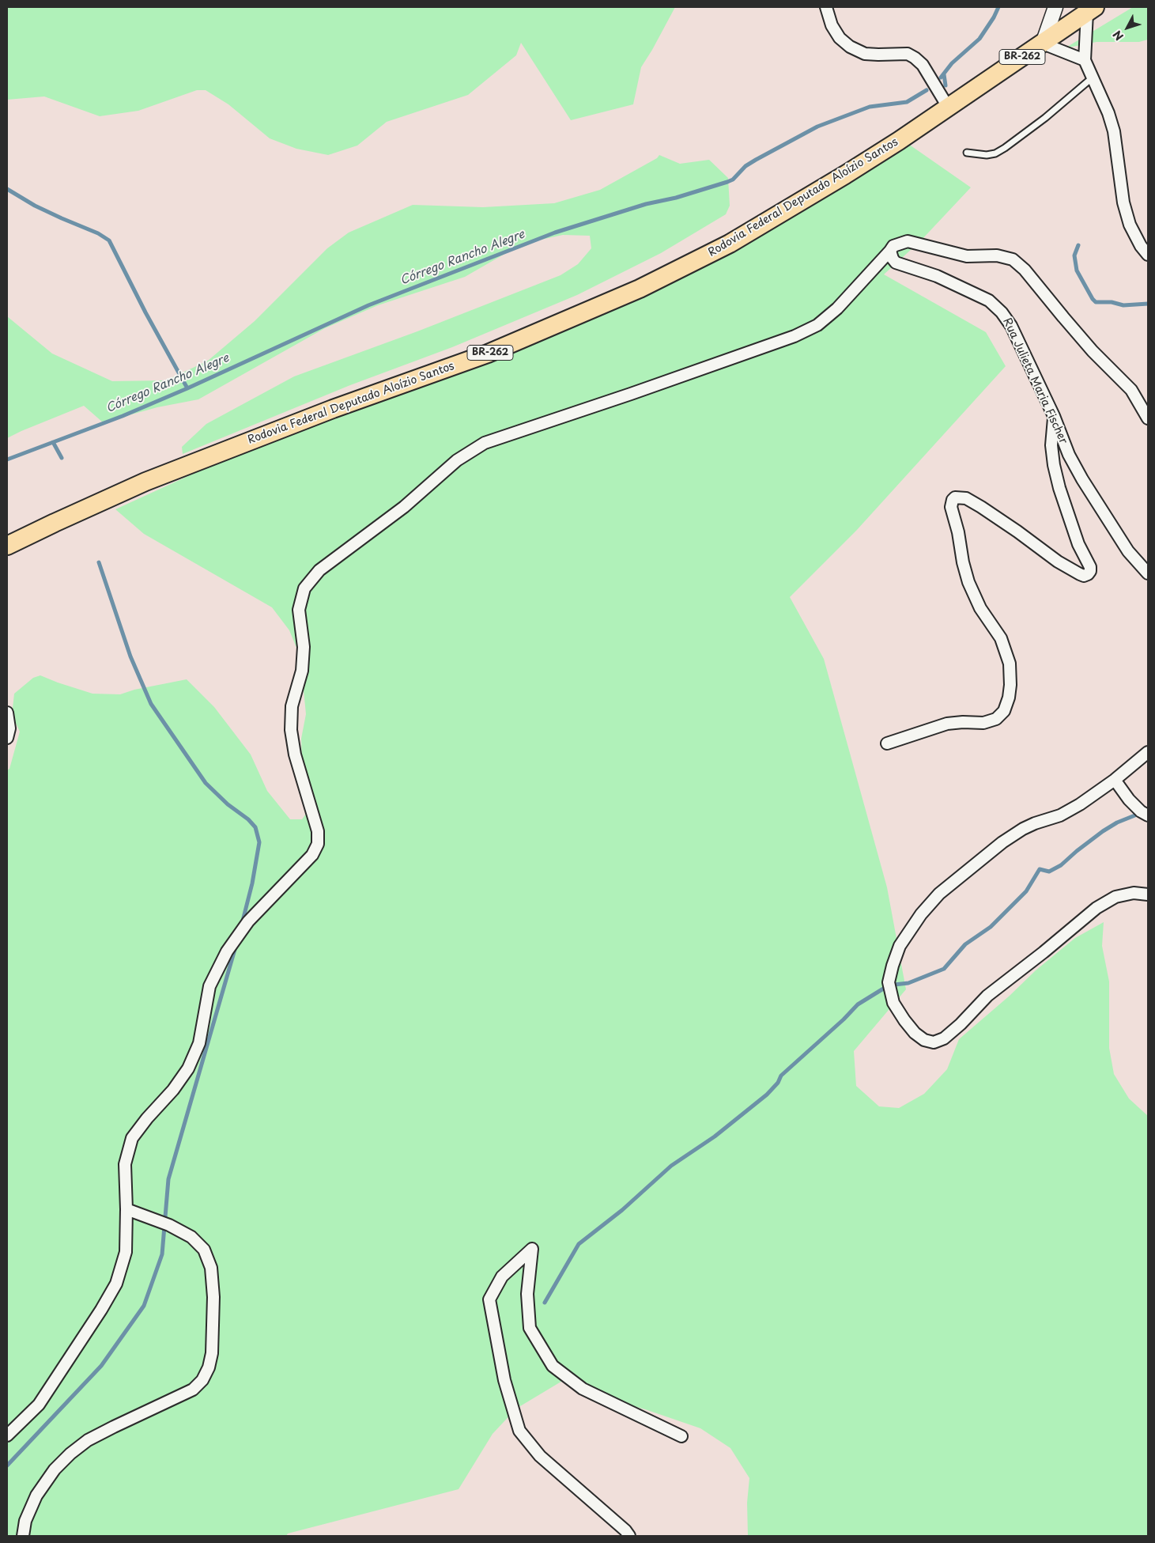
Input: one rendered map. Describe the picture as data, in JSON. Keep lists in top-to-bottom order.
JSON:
{
  "streets": {
    "highway": ["BR-262", "Rodovia Federal Deputado Aloízio Santos"],
    "street": ["Rua Julieta Maria Fischer"]
  },
  "water": ["Córrego Rancho Alegre"],
  "north": "bottom left"
}
